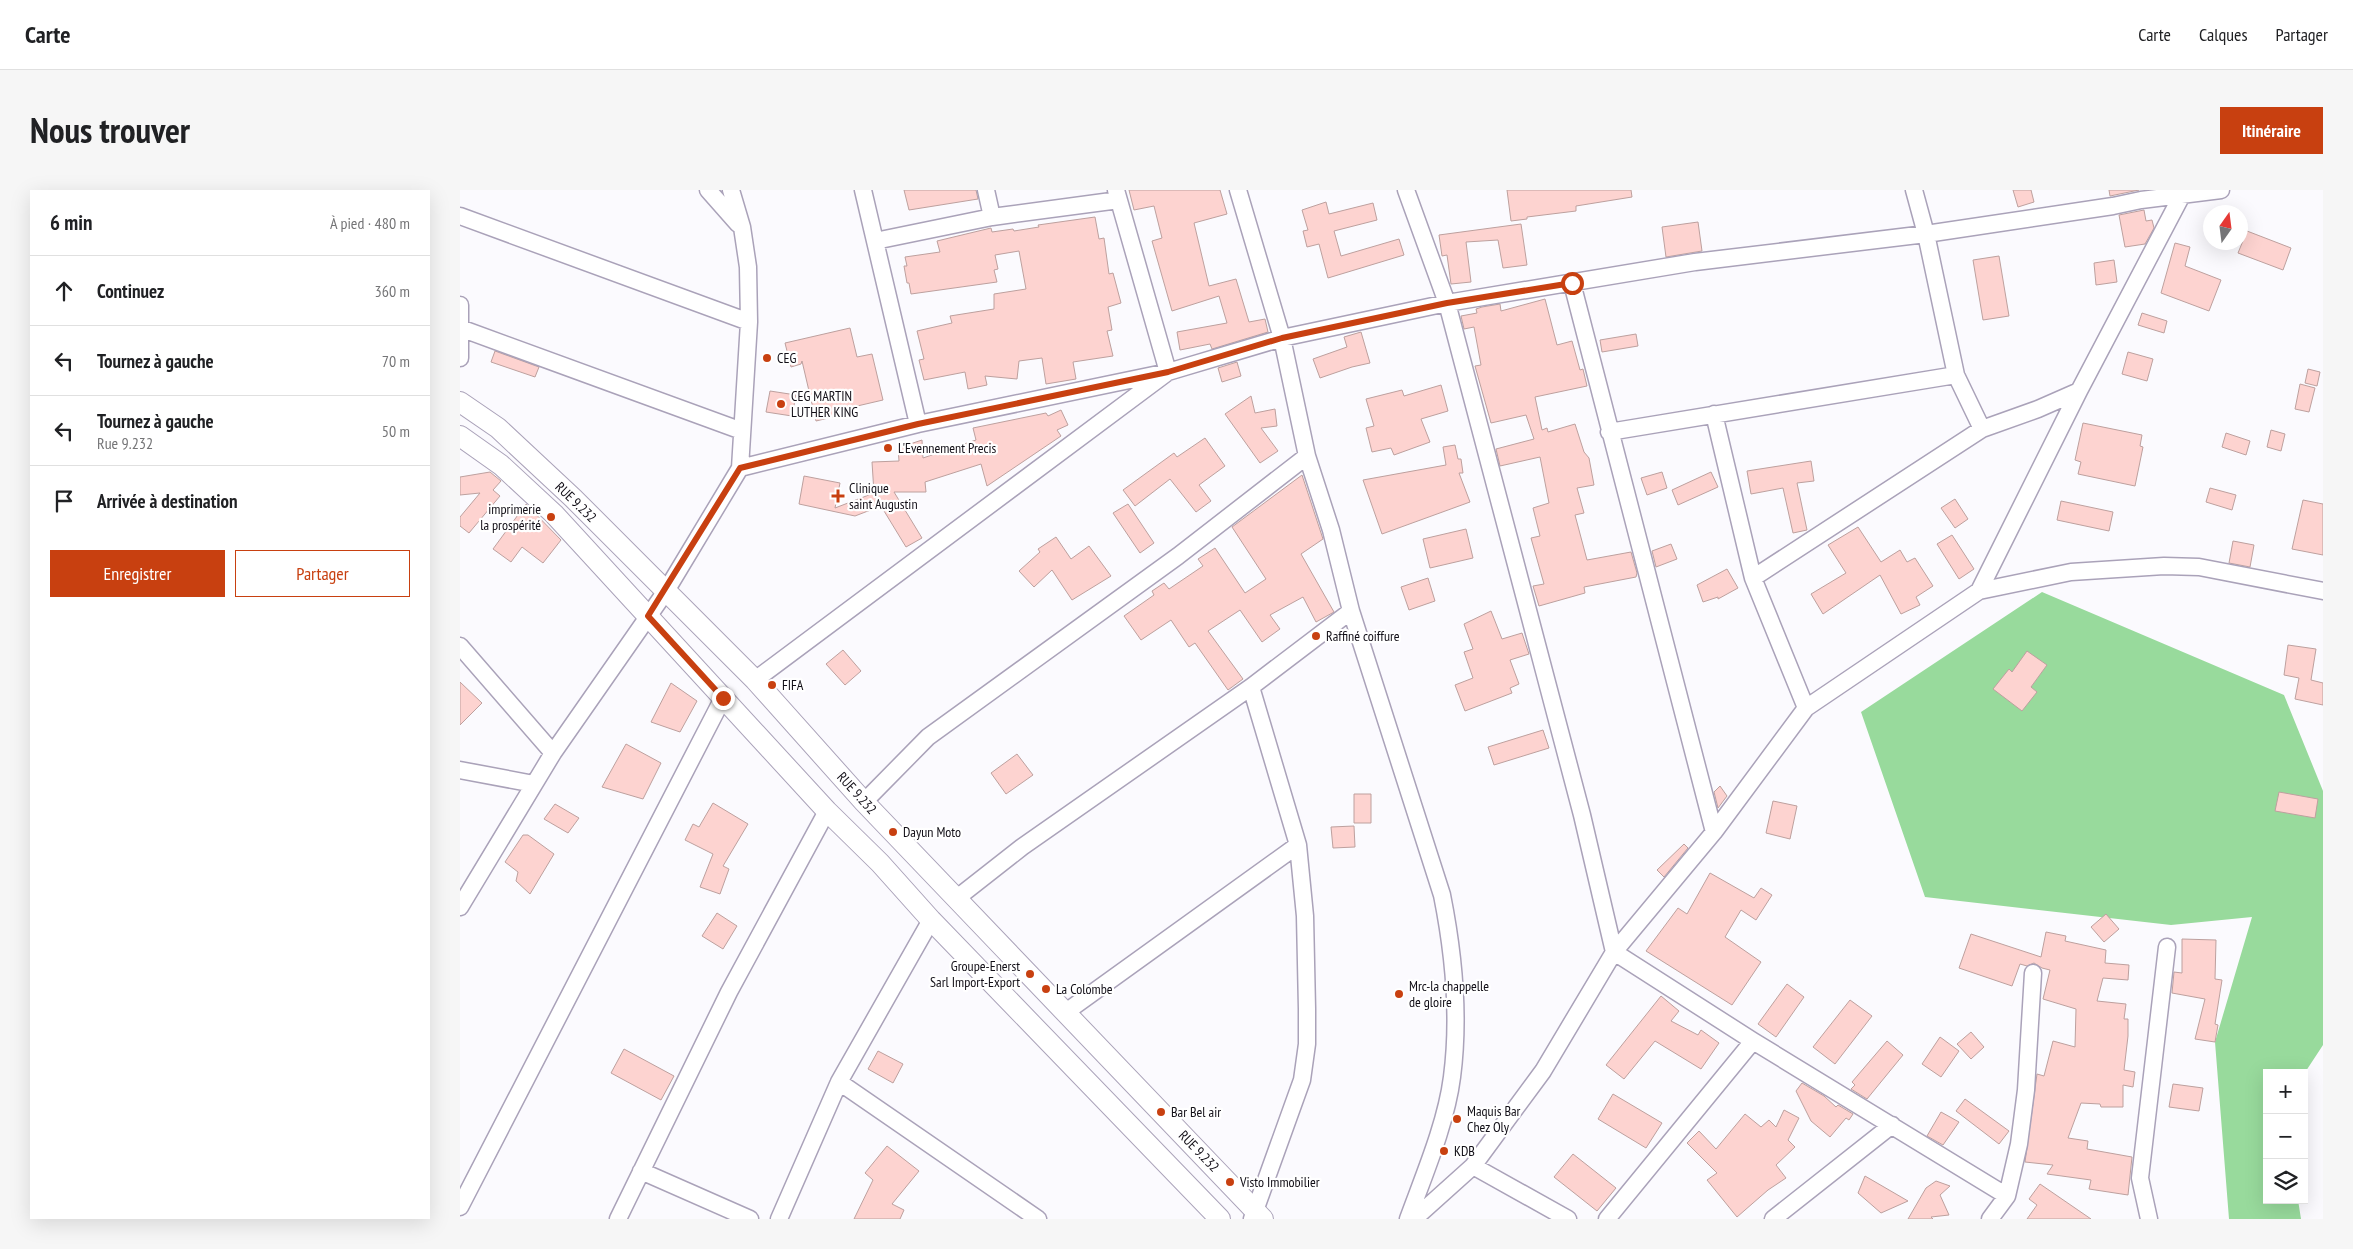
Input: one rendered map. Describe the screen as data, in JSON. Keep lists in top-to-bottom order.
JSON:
{
  "streets": {
    "street": ["RUE 9.232"]
  },
  "places": {
    "other": [
      "CEG",
      "CEG MARTIN LUTHER KING",
      "L'Evennement Precis",
      "imprimerie la prospérité",
      "Raffiné coiffure",
      "FIFA",
      "Dayun Moto",
      "Groupe-Enerst Sarl Import-Export",
      "La Colombe",
      "Mrc-la chappelle de gloire",
      "Bar Bel air",
      "Maquis Bar Chez Oly",
      "KDB",
      "Visto Immobilier"
    ],
    "health": ["Clinique saint Augustin"]
  },
  "north": "top",
  "page": {
    "header": "Carte",
    "nav": ["Carte", "Calques", "Partager"],
    "title": "Nous trouver",
    "buttons": [
      "Itinéraire",
      ["Enregistrer", "Partager"]
    ],
    "heading": ["6 min", "À pied · 480 m"],
    "list": [
      ["Continuez", "360 m"],
      ["Tournez à gauche", "70 m"],
      ["Tournez à gauche", "Rue 9.232", "50 m"],
      "Arrivée à destination"
    ],
    "map_buttons": ["+", "−"]
  }
}
